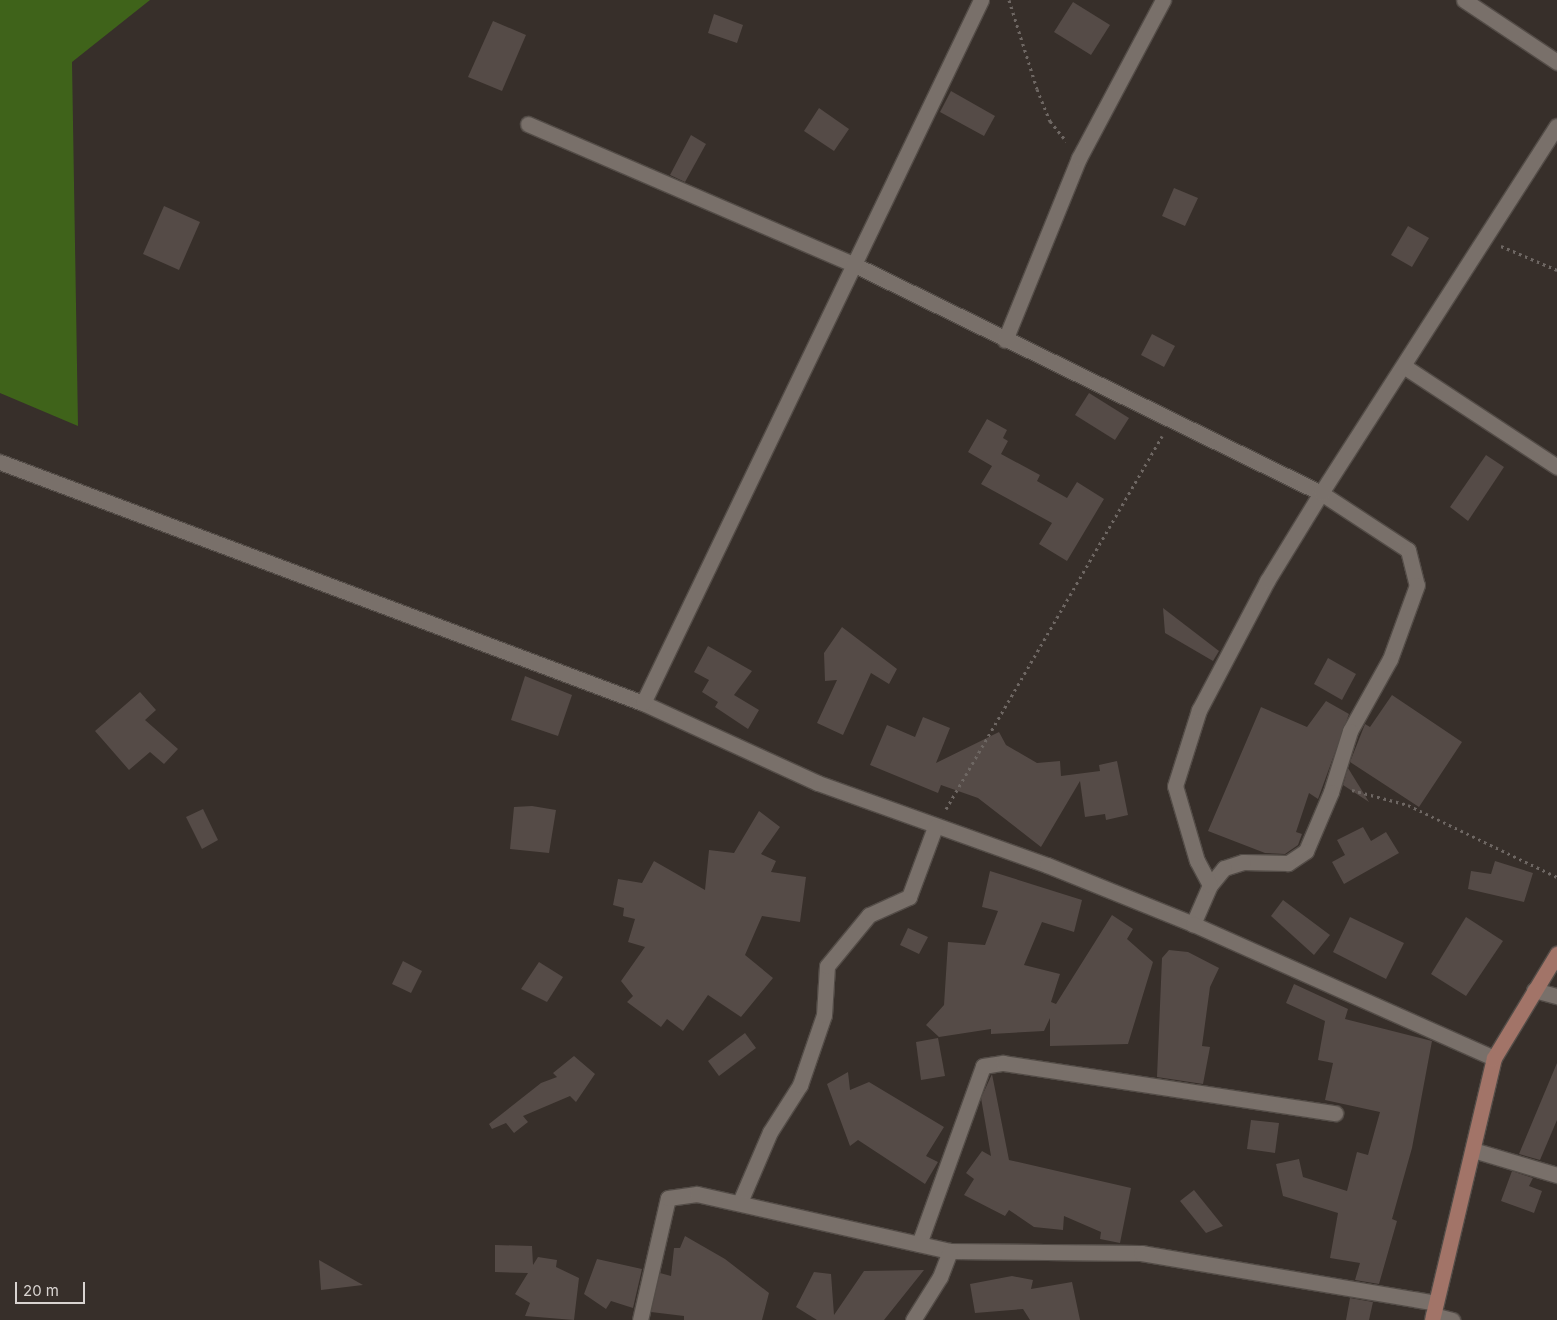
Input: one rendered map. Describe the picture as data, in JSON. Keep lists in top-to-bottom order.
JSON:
{
  "scale_bar": "20 m"
}
